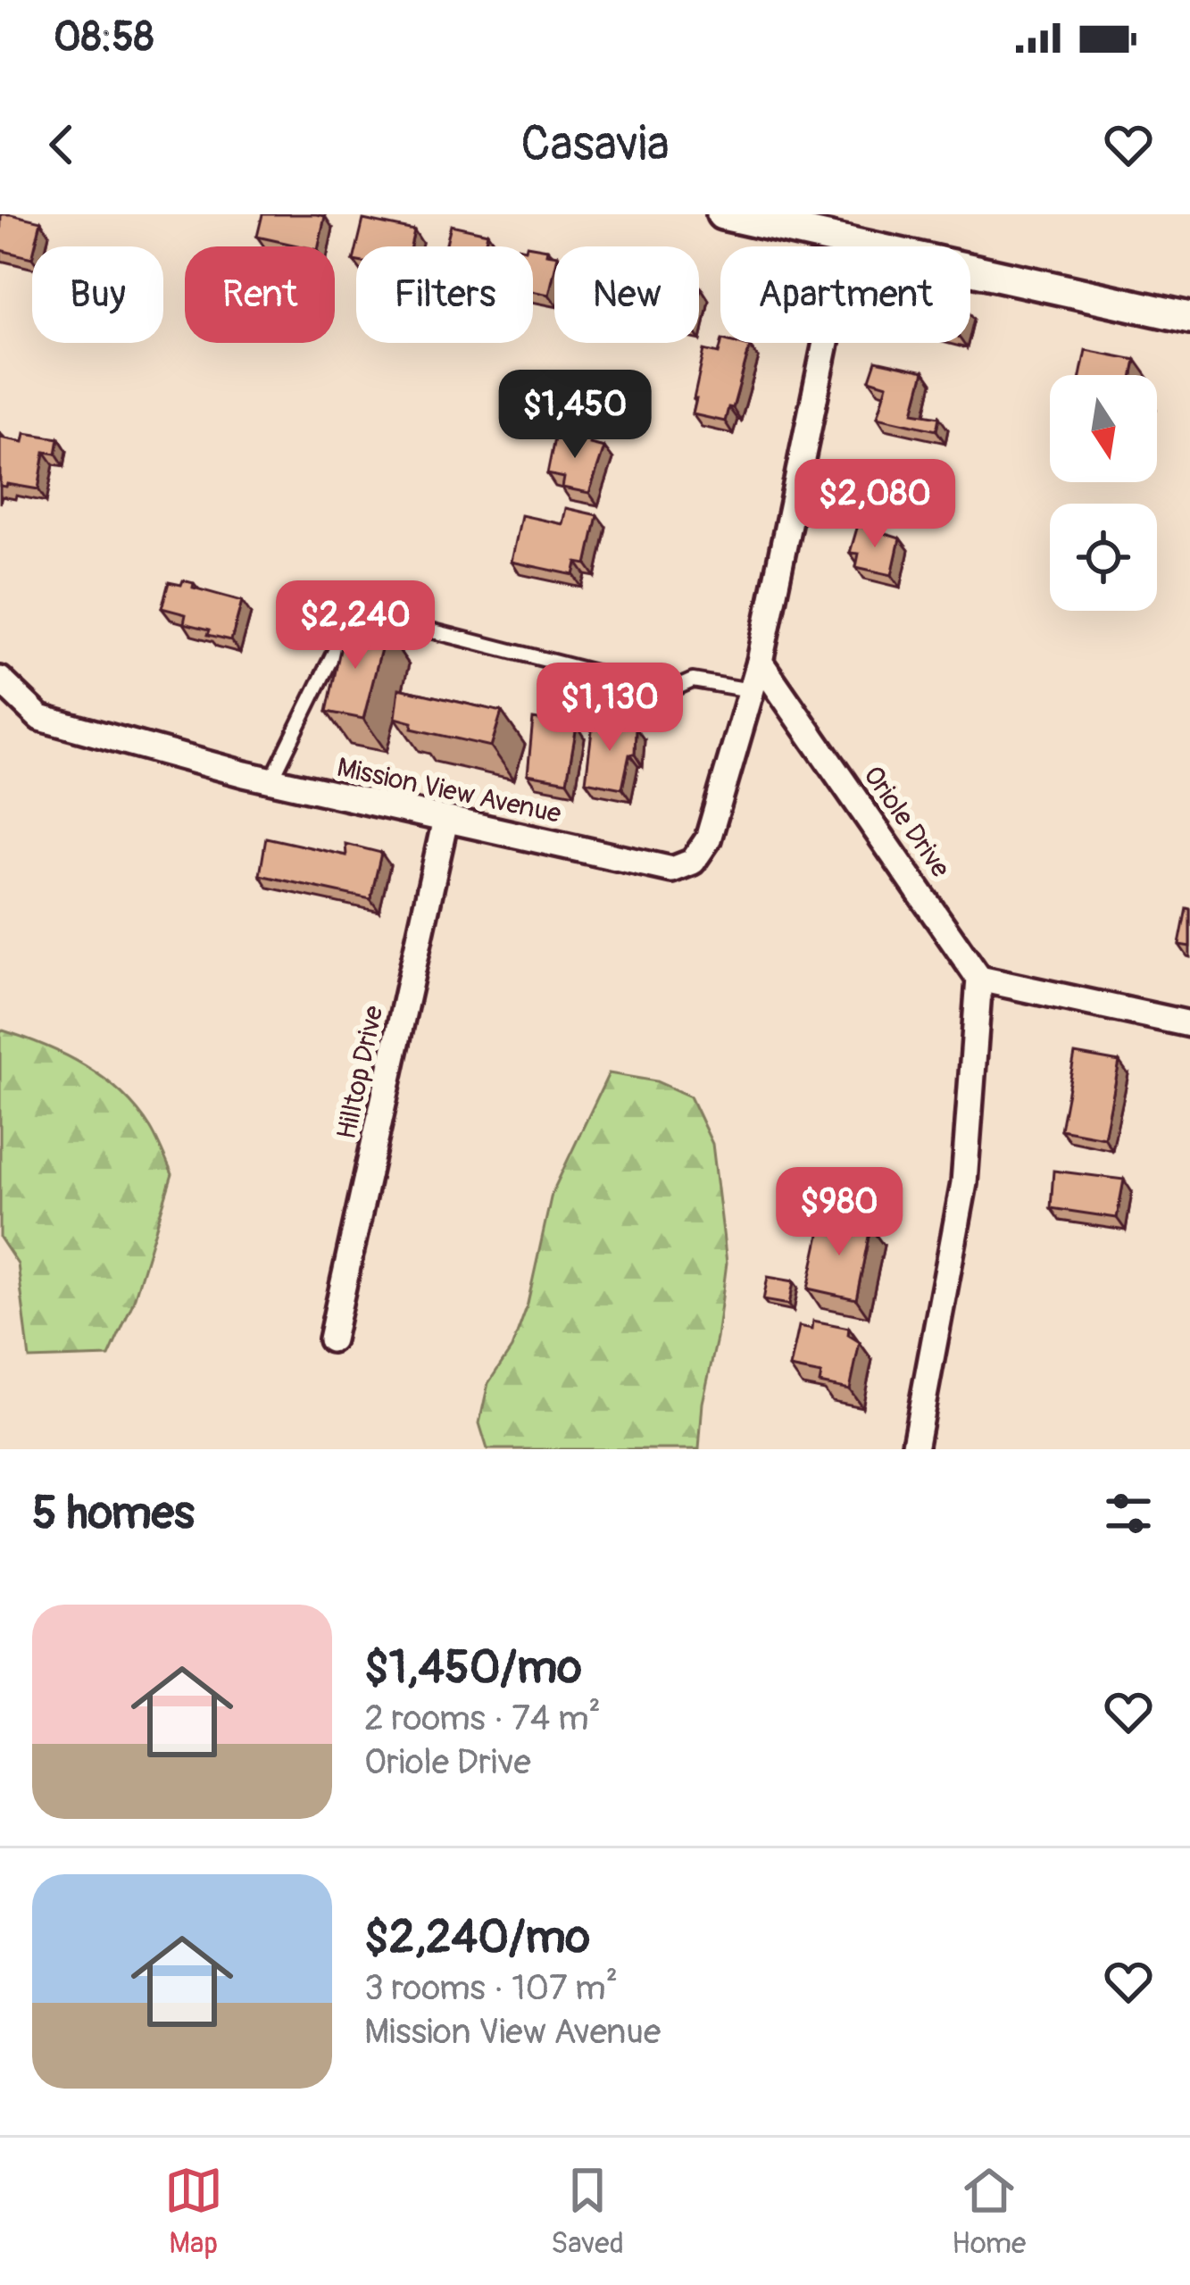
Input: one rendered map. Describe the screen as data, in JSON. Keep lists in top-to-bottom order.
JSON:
{
  "streets": {
    "street": ["Mission View Avenue", "Oriole Drive", "Hilltop Drive"]
  },
  "crossings": [
    ["Mission View Avenue", "Oriole Drive"],
    ["Mission View Avenue", "Hilltop Drive"]
  ],
  "north": "bottom",
  "page": {
    "status": "08:58",
    "header": "Casavia",
    "chip": [
      "Buy",
      "Rent",
      "Filters",
      "New",
      "Apartment"
    ],
    "price": [
      "$1,450",
      "$2,080",
      "$2,240",
      "$1,130",
      "$980"
    ],
    "heading": "5 homes",
    "list": [
      {
        "name": "$1,450/mo",
        "note": "2 rooms · 74 m² · Oriole Drive"
      },
      {
        "name": "$2,240/mo",
        "note": "3 rooms · 107 m² · Mission View Avenue"
      }
    ],
    "tabs": ["Map", "Saved", "Home"]
  }
}
